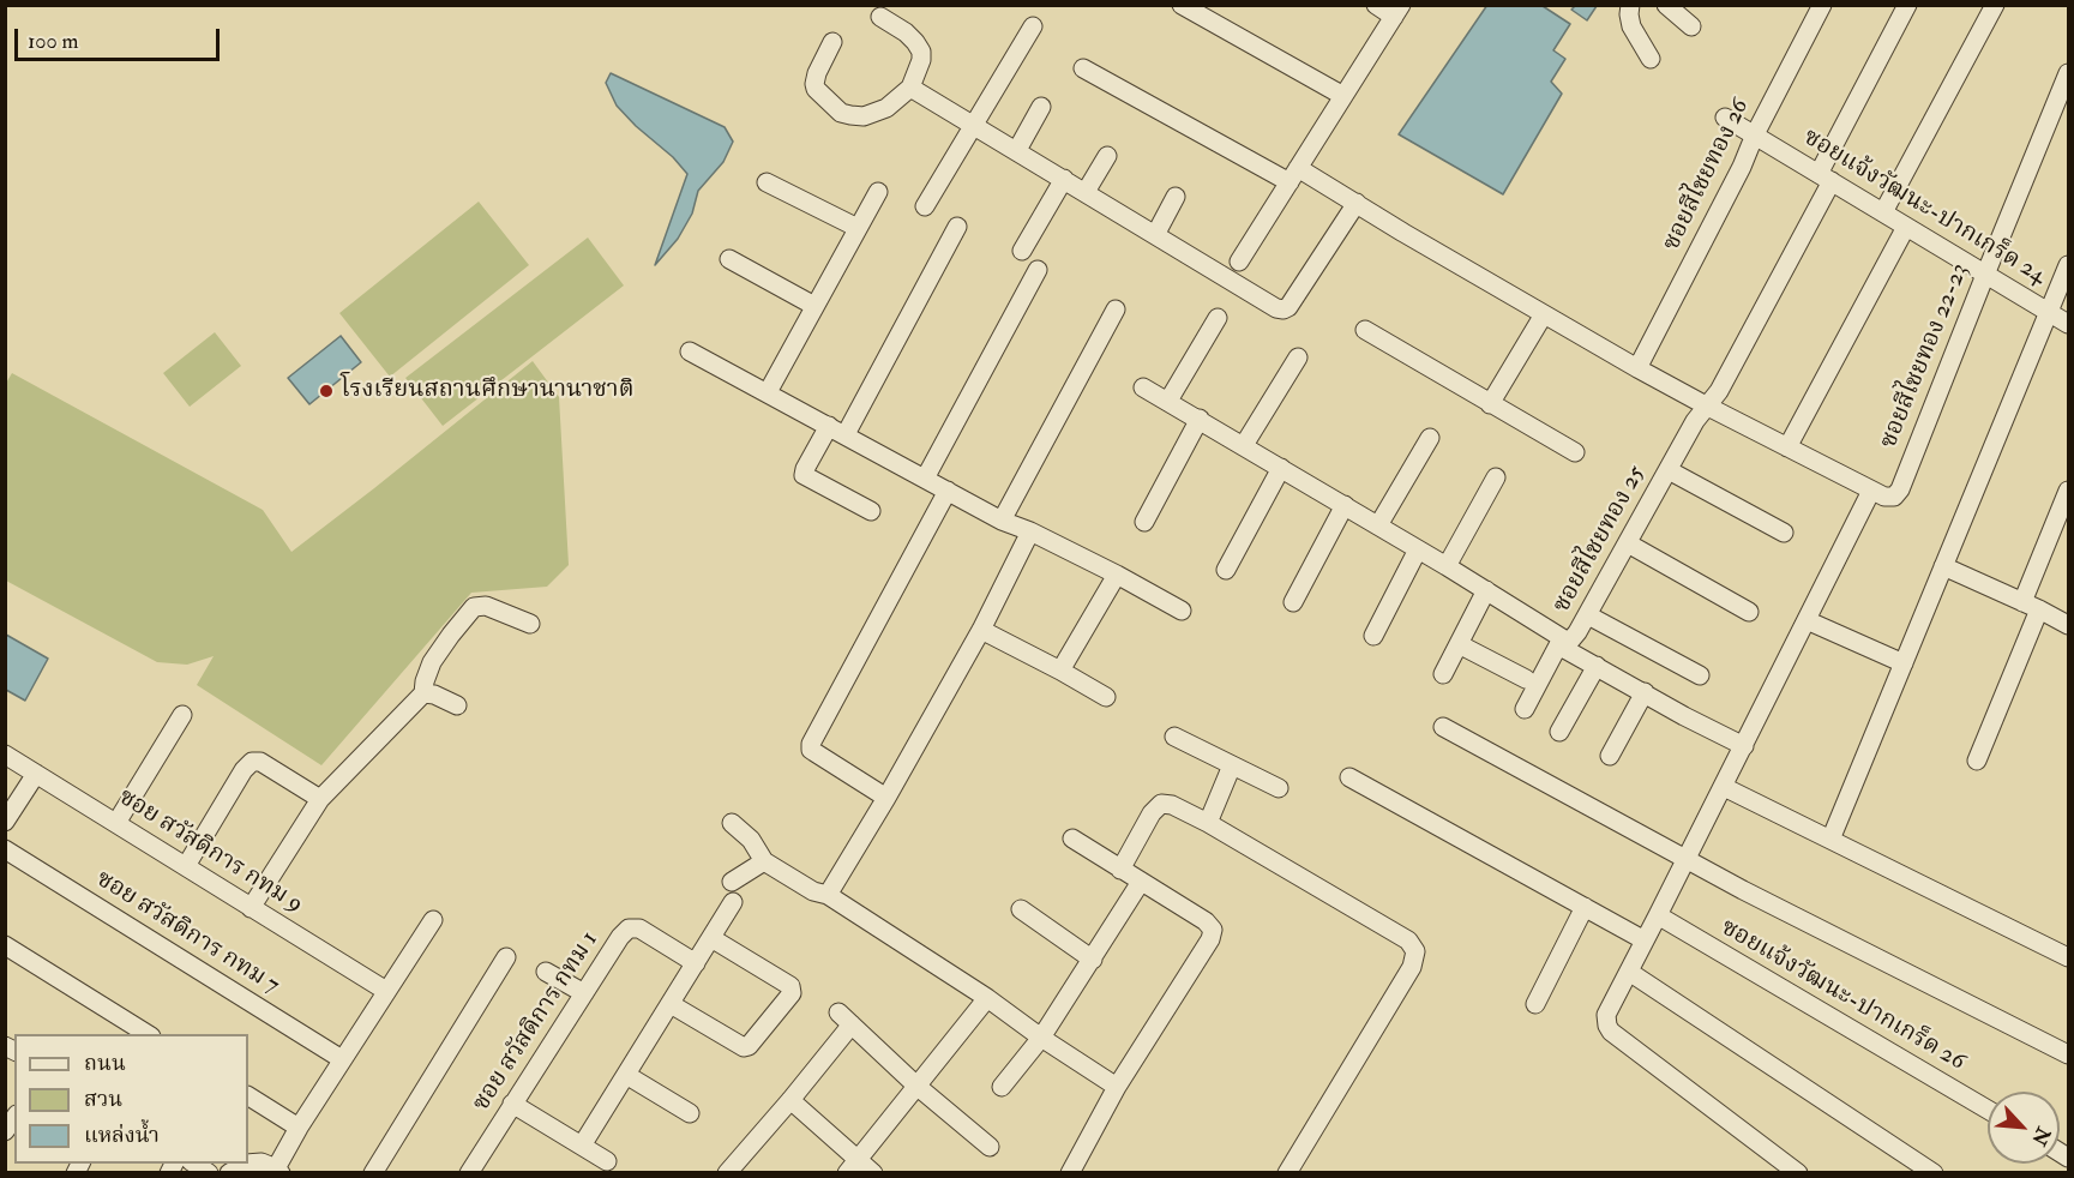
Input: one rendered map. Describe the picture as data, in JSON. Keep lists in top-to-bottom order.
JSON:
{
  "streets": {
    "street": [
      "ซอยสีไชยทอง 26",
      "ซอยแจ้งวัฒนะ-ปากเกร็ด 24",
      "ซอยสีไชยทอง 22-23",
      "ซอยสีไชยทอง 25",
      "ซอย สวัสดิการ กทม 9",
      "ซอย สวัสดิการ กทม 7",
      "ซอยแจ้งวัฒนะ-ปากเกร็ด 26",
      "ซอย สวัสดิการ กทม 1"
    ]
  },
  "crossings": [
    ["ซอยสีไชยทอง 26", "ซอยแจ้งวัฒนะ-ปากเกร็ด 24"],
    ["ซอยแจ้งวัฒนะ-ปากเกร็ด 24", "ซอยสีไชยทอง 22-23"],
    ["ซอยแจ้งวัฒนะ-ปากเกร็ด 24", "ซอยสีไชยทอง 25"]
  ],
  "places": ["โรงเรียนสถานศึกษานานาชาติ"],
  "legend": ["ถนน", "สวน", "แหล่งน้ำ"],
  "scale_bar": "100 m",
  "north": "bottom right"
}
